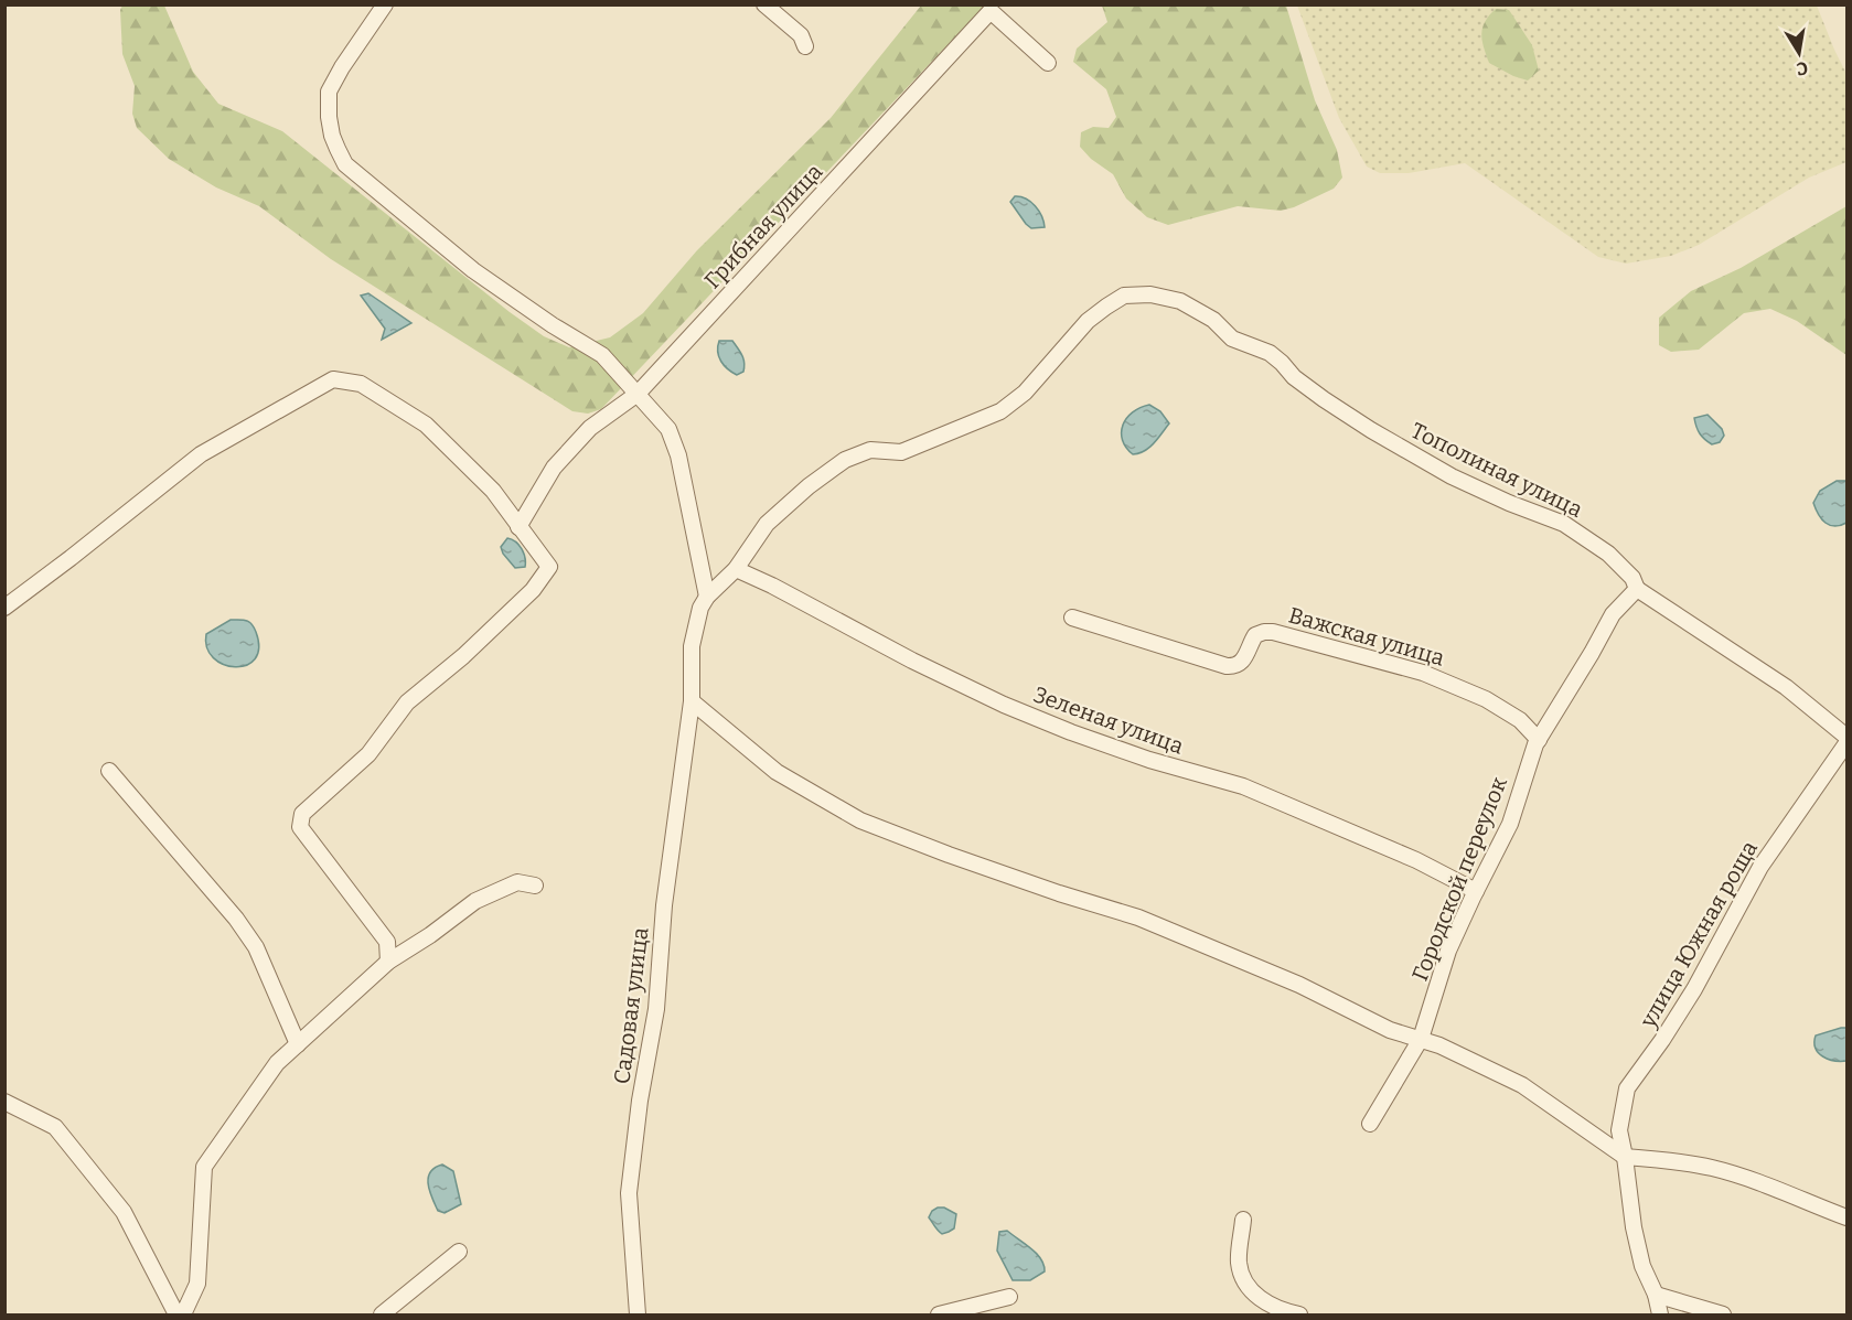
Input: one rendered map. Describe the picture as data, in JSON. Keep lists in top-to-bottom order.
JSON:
{
  "streets": {
    "street": [
      "Грибная улица",
      "Тополиная улица",
      "Важская улица",
      "Зеленая улица",
      "Городской переулок",
      "улица Южная роща",
      "Садовая улица"
    ]
  },
  "crossings": [
    ["Тополиная улица", "Зеленая улица"],
    ["Тополиная улица", "Городской переулок"],
    ["Тополиная улица", "Садовая улица"],
    ["Важская улица", "Городской переулок"],
    ["Зеленая улица", "Городской переулок"]
  ],
  "north": "bottom"
}
